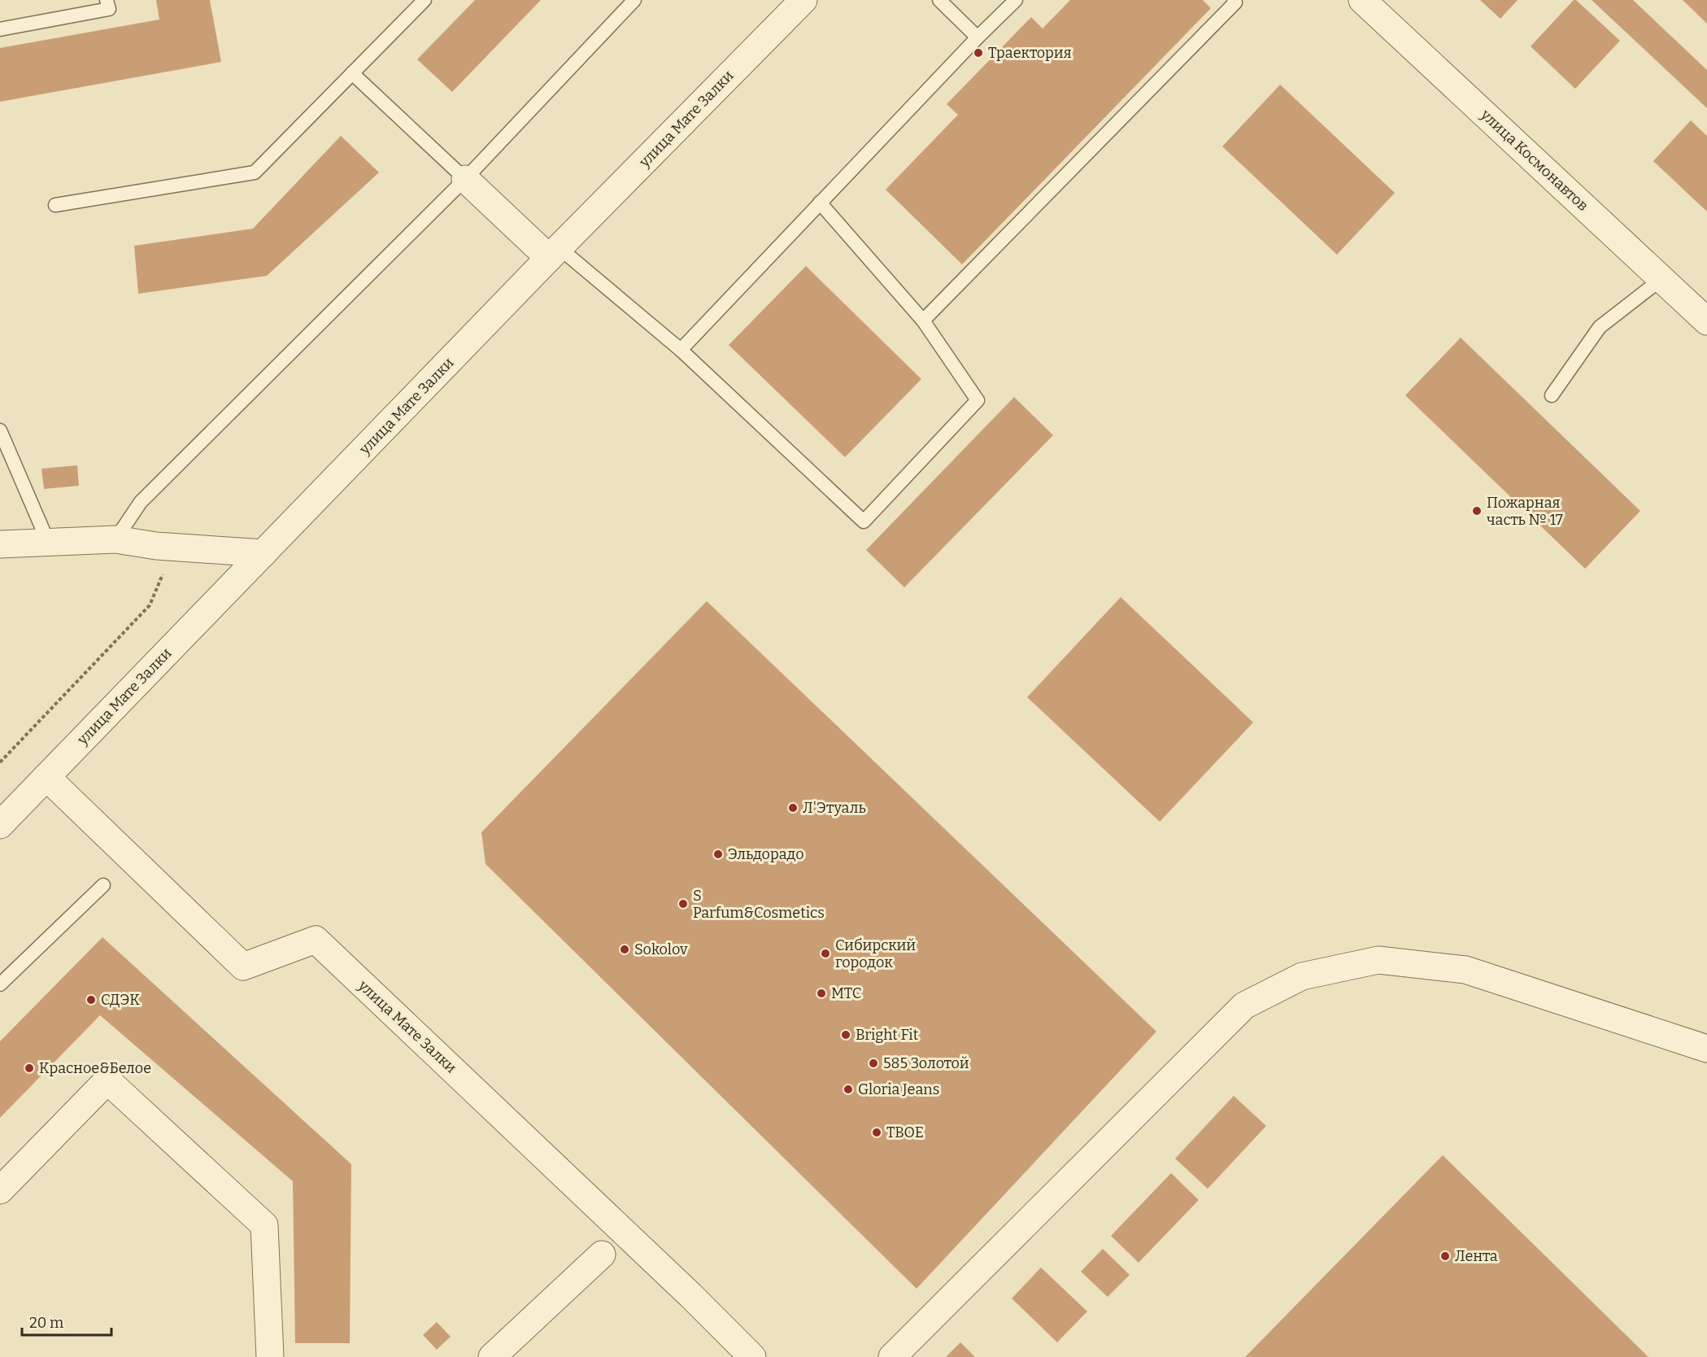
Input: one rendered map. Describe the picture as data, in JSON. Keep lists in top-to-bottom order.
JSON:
{
  "streets": {
    "street": ["улица Мате Залки", "улица Космонавтов"]
  },
  "places": [
    "Траектория",
    "Пожарная часть № 17",
    "Л'Этуаль",
    "Эльдорадо",
    "S Parfum&Cosmetics",
    "Sokolov",
    "Сибирский городок",
    "МТС",
    "СДЭК",
    "Bright Fit",
    "585 Золотой",
    "Красное&Белое",
    "Gloria Jeans",
    "ТВОЕ",
    "Лента"
  ],
  "scale_bar": "20 m"
}
